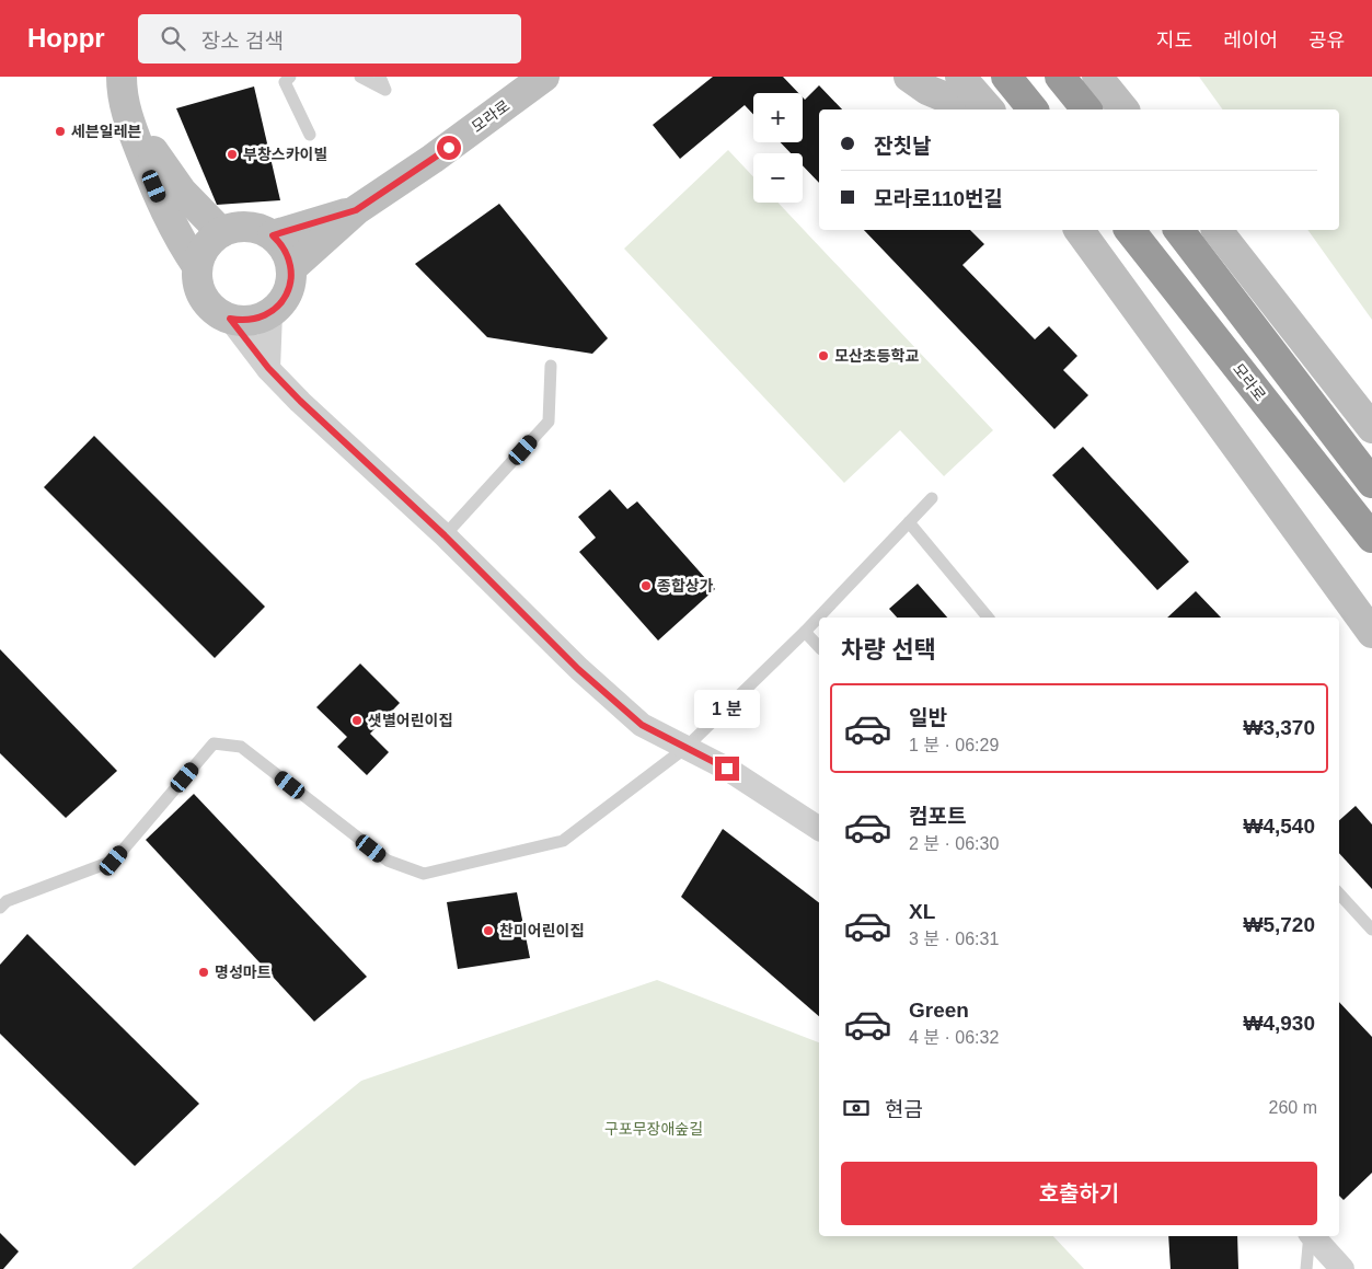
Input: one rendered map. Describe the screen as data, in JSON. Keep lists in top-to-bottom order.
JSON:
{
  "streets": {
    "highway": ["모라로"]
  },
  "parks": ["구포무장애숲길"],
  "places": [
    "세븐일레븐",
    "부창스카이빌",
    "모산초등학교",
    "종합상가",
    "샛별어린이집",
    "찬미어린이집",
    "명성마트"
  ],
  "page": {
    "header": "Hoppr",
    "search": "장소 검색",
    "nav": ["지도", "레이어", "공유"],
    "map_buttons": ["+", "−"],
    "banner": ["잔칫날", "모라로110번길"],
    "heading": "차량 선택",
    "list": [
      {
        "name": "일반",
        "note": "1 분 · 06:29",
        "value": "₩3,370"
      },
      {
        "name": "컴포트",
        "note": "2 분 · 06:30",
        "value": "₩4,540"
      },
      {
        "name": "XL",
        "note": "3 분 · 06:31",
        "value": "₩5,720"
      },
      {
        "name": "Green",
        "note": "4 분 · 06:32",
        "value": "₩4,930"
      }
    ],
    "bubble": "1 분",
    "pay": ["현금", "260 m"],
    "buttons": "호출하기"
  }
}
